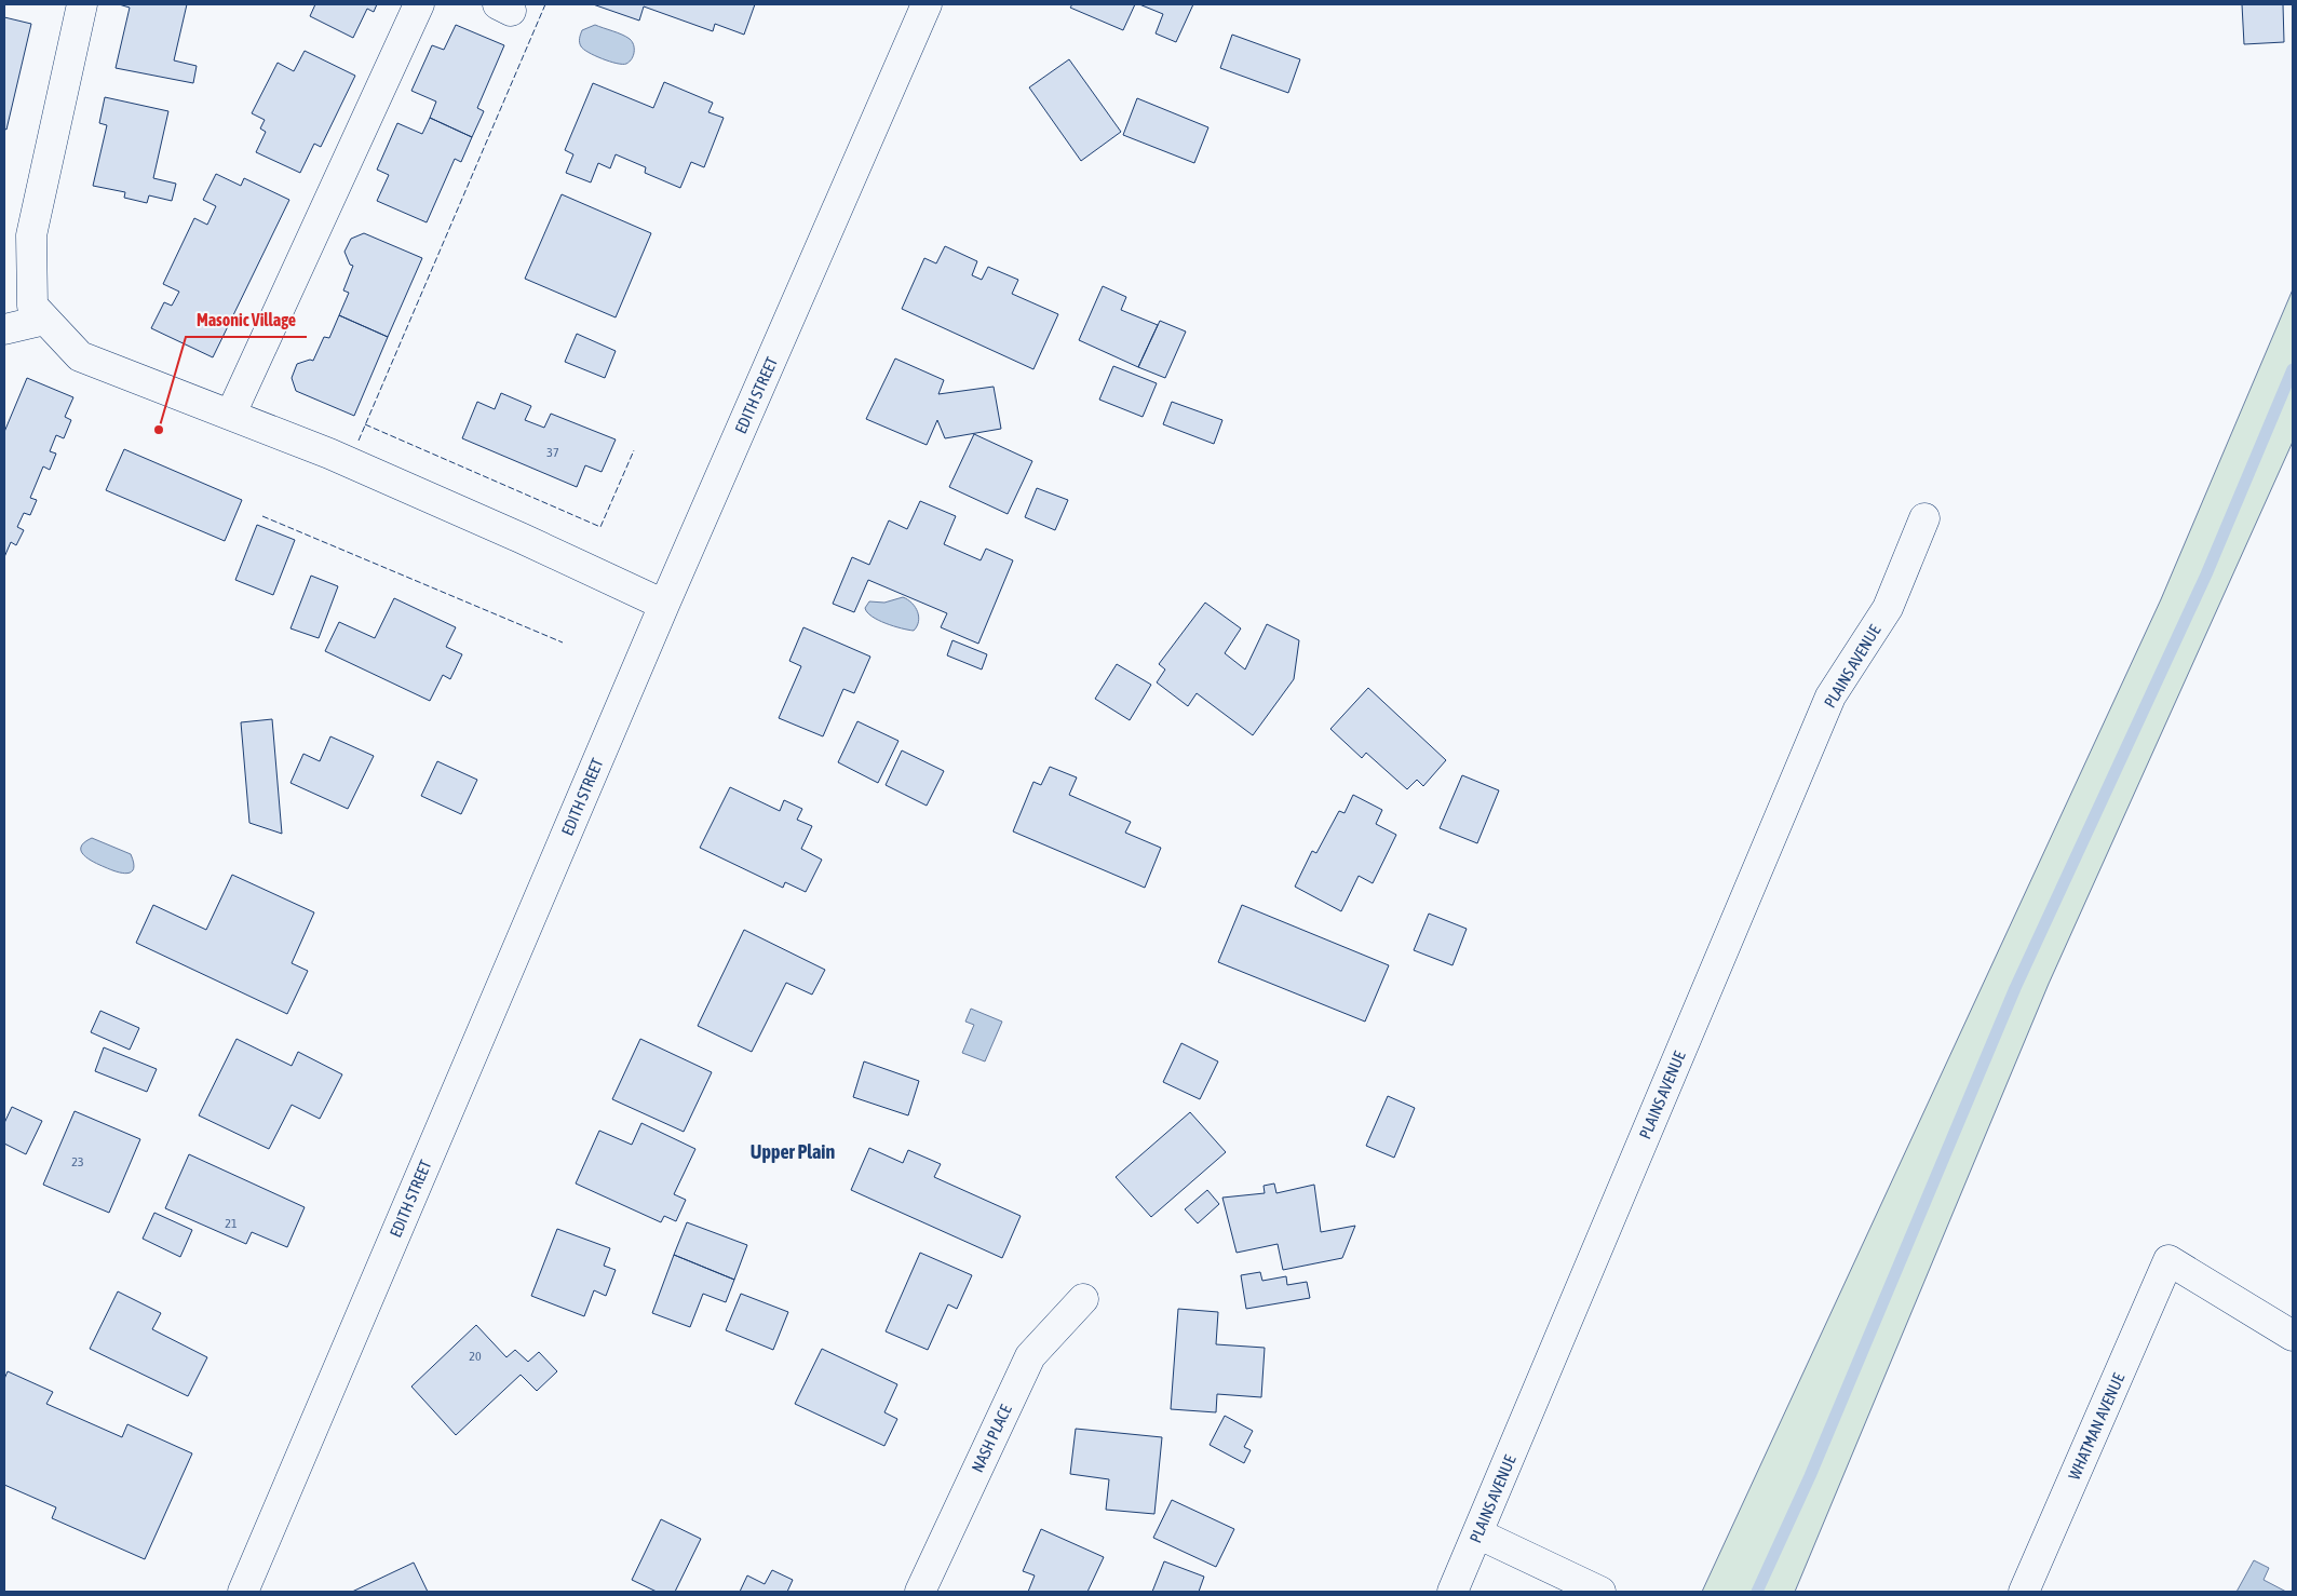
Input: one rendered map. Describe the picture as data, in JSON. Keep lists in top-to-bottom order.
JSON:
{
  "streets": {
    "street": [
      "EDITH STREET",
      "PLAINS AVENUE",
      "WHATMAN AVENUE",
      "NASH PLACE"
    ]
  },
  "districts": ["Upper Plain"],
  "places": ["Masonic Village"],
  "house_numbers": [
    "37",
    "23",
    "21",
    "20"
  ]
}
